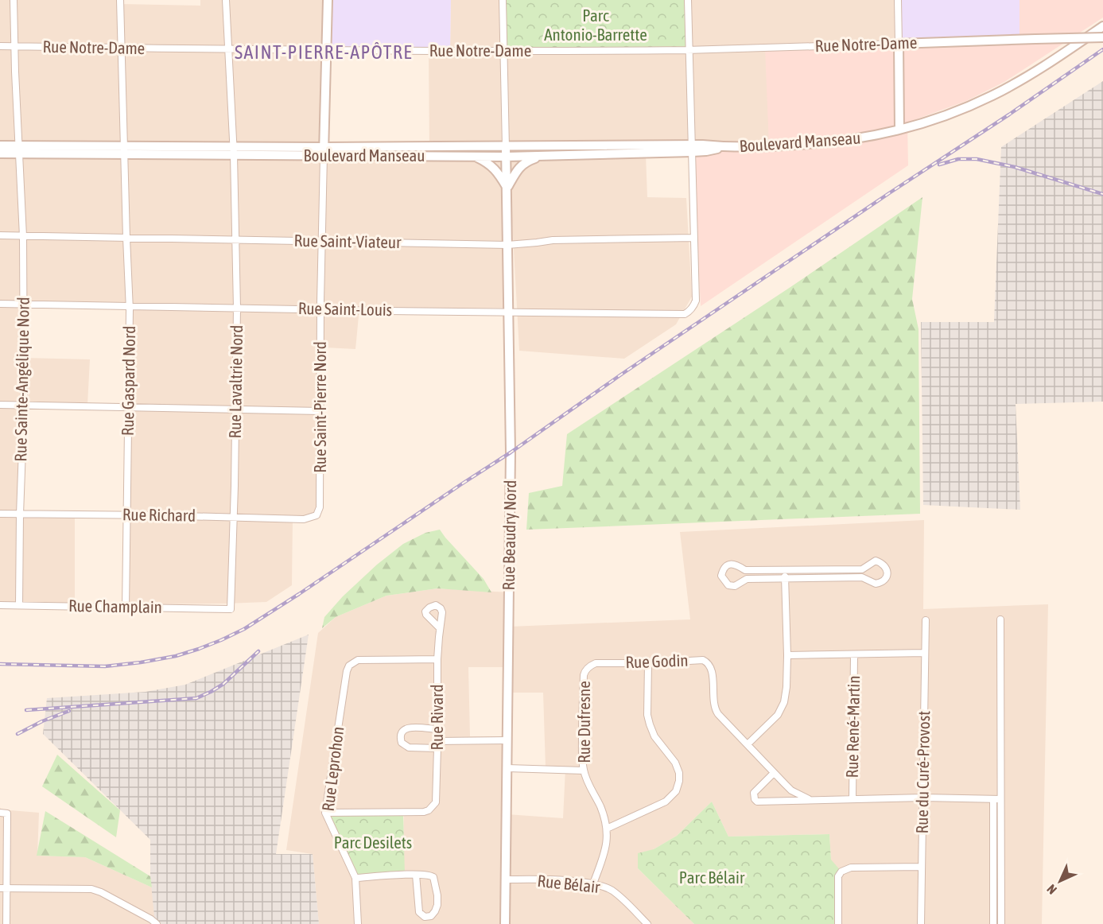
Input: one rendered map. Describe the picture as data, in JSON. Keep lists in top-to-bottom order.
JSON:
{
  "streets": {
    "main road": ["Rue Notre-Dame", "Boulevard Manseau", "Rue Beaudry Nord"],
    "street": [
      "Rue Saint-Viateur",
      "Rue Saint-Louis",
      "Rue Sainte-Angélique Nord",
      "Rue Gaspard Nord",
      "Rue Lavaltrie Nord",
      "Rue Saint-Pierre Nord",
      "Rue Richard",
      "Rue Champlain",
      "Rue Godin",
      "Rue Rivard",
      "Rue Dufresne",
      "Rue René-Martin",
      "Rue Leprohon",
      "Rue du Curé-Provost",
      "Rue Bélair"
    ]
  },
  "crossings": [
    ["Rue Notre-Dame", "Rue Sainte-Angélique Nord"],
    ["Rue Notre-Dame", "Rue Gaspard Nord"],
    ["Rue Notre-Dame", "Rue Lavaltrie Nord"],
    ["Boulevard Manseau", "Rue Sainte-Angélique Nord"],
    ["Boulevard Manseau", "Rue Gaspard Nord"],
    ["Boulevard Manseau", "Rue Lavaltrie Nord"],
    ["Boulevard Manseau", "Rue Saint-Pierre Nord"],
    ["Boulevard Manseau", "Rue Beaudry Nord"],
    ["Rue Saint-Viateur", "Rue Saint-Louis"],
    ["Rue Saint-Viateur", "Rue Sainte-Angélique Nord"],
    ["Rue Saint-Viateur", "Rue Gaspard Nord"],
    ["Rue Saint-Viateur", "Rue Lavaltrie Nord"],
    ["Rue Saint-Viateur", "Rue Saint-Pierre Nord"],
    ["Rue Saint-Viateur", "Rue Beaudry Nord"],
    ["Rue Saint-Louis", "Rue Sainte-Angélique Nord"],
    ["Rue Saint-Louis", "Rue Gaspard Nord"],
    ["Rue Saint-Louis", "Rue Lavaltrie Nord"],
    ["Rue Saint-Louis", "Rue Saint-Pierre Nord"],
    ["Rue Saint-Louis", "Rue Beaudry Nord"],
    ["Rue Sainte-Angélique Nord", "Rue Richard"],
    ["Rue Sainte-Angélique Nord", "Rue Champlain"],
    ["Rue Gaspard Nord", "Rue Richard"],
    ["Rue Gaspard Nord", "Rue Champlain"],
    ["Rue Lavaltrie Nord", "Rue Richard"],
    ["Rue Lavaltrie Nord", "Rue Champlain"],
    ["Rue Saint-Pierre Nord", "Rue Richard"],
    ["Rue Beaudry Nord", "Rue Bélair"],
    ["Rue Godin", "Rue Dufresne"],
    ["Rue Rivard", "Rue Leprohon"],
    ["Rue Dufresne", "Rue Bélair"]
  ],
  "districts": ["SAINT-PIERRE-APÔTRE"],
  "parks": ["Parc Antonio-Barrette", "Parc Desilets", "Parc Bélair"],
  "north": "bottom left"
}
